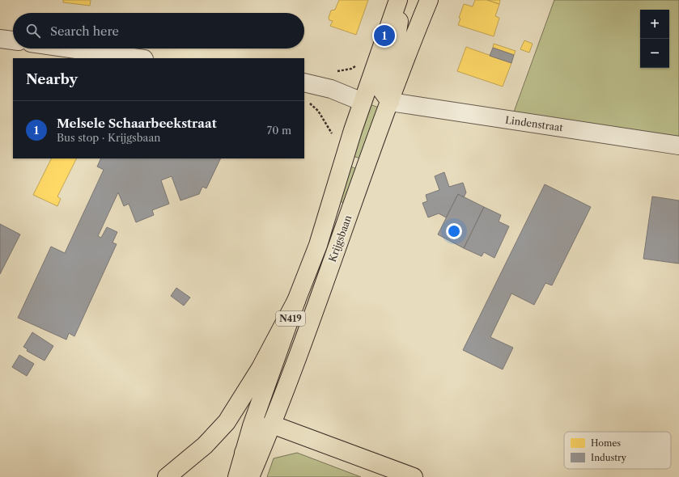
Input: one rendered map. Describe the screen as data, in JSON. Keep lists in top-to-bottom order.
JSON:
{
  "streets": {
    "main road": ["Krijgsbaan", "N419"],
    "street": ["Lindenstraat"]
  },
  "crossings": [
    ["Lindenstraat", "Krijgsbaan"]
  ],
  "legend": ["Homes", "Industry"],
  "page": {
    "map_buttons": ["+", "−"],
    "search": "Search here",
    "pins": "1",
    "heading": "Nearby",
    "list": [
      {
        "mark": "1",
        "name": "Melsele Schaarbeekstraat",
        "note": "Bus stop · Krijgsbaan",
        "value": "70 m"
      }
    ]
  }
}
